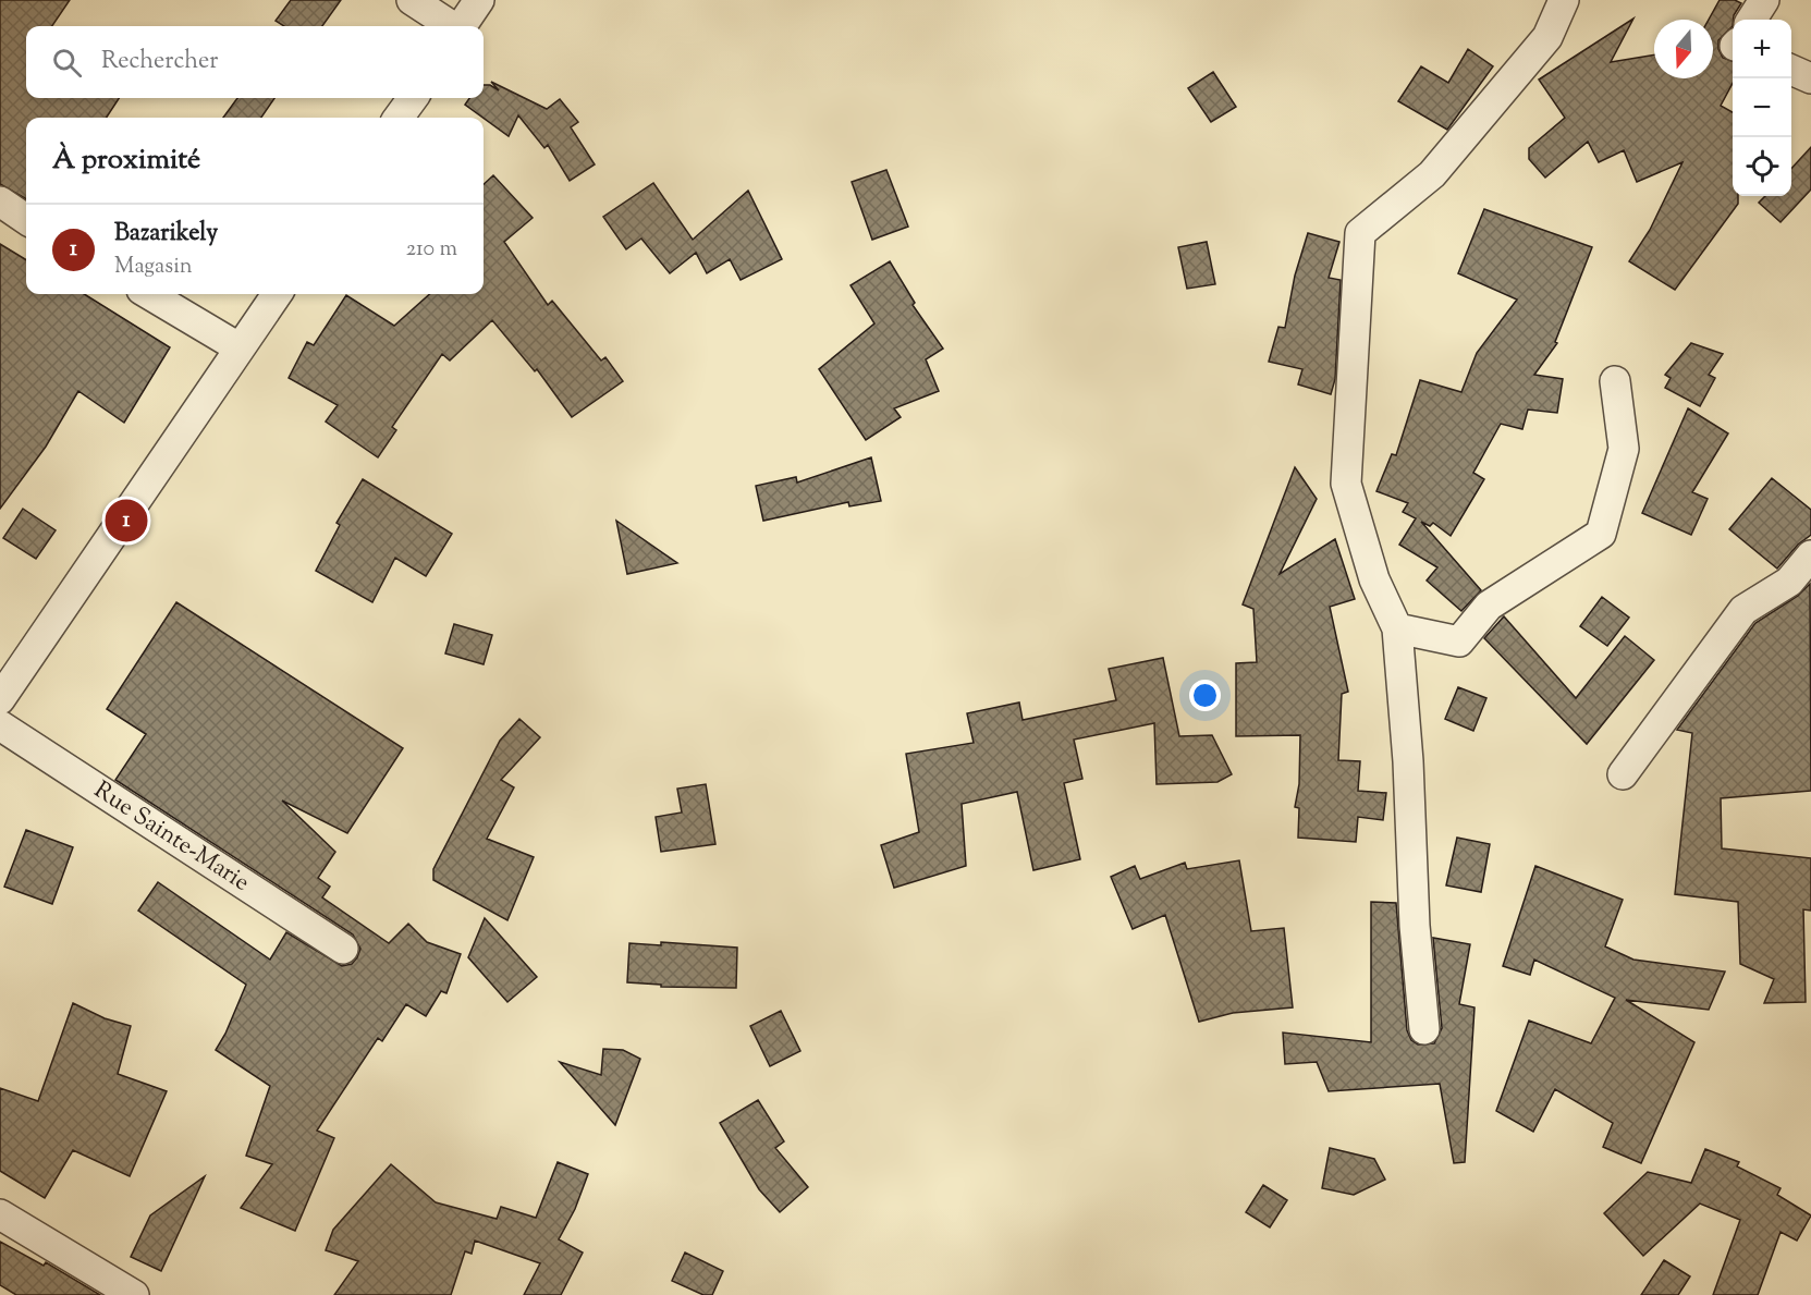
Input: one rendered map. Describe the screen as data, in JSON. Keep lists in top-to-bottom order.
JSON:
{
  "streets": {
    "street": ["Rue Sainte-Marie"]
  },
  "north": "bottom",
  "page": {
    "map_buttons": ["+", "−"],
    "search": "Rechercher",
    "heading": "À proximité",
    "list": [
      {
        "mark": "1",
        "name": "Bazarikely",
        "note": "Magasin",
        "value": "210 m"
      }
    ],
    "pins": "1"
  }
}
